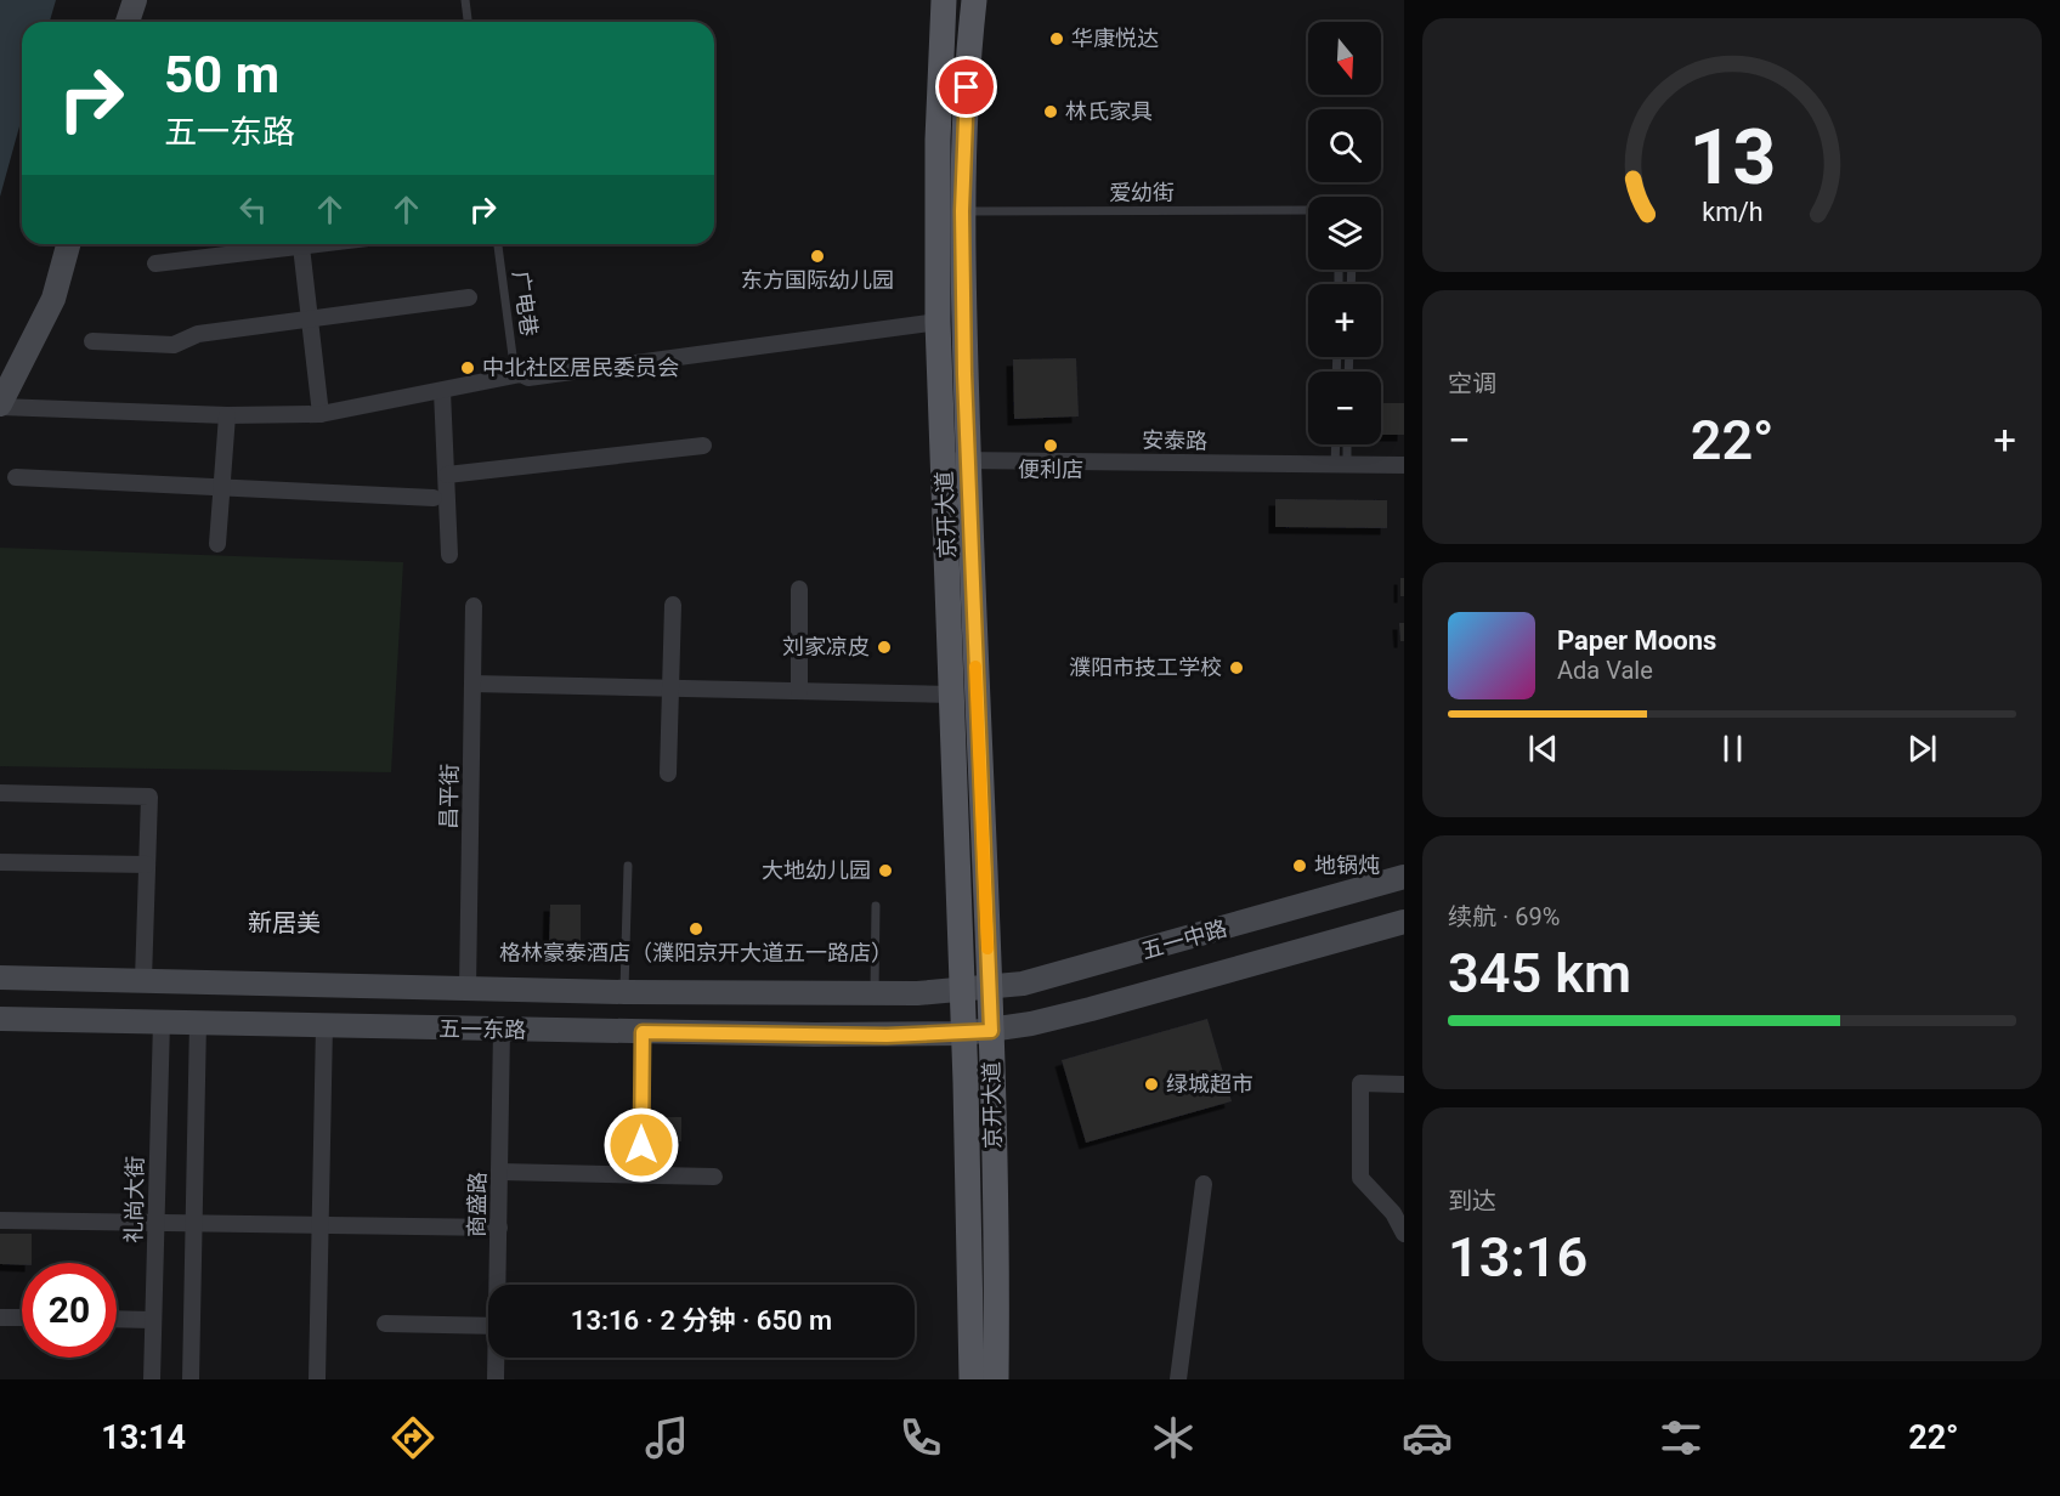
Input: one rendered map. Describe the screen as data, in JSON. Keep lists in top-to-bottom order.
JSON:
{
  "streets": {
    "main road": ["京开大道"],
    "street": [
      "安泰路",
      "昌平街",
      "五一中路",
      "五一东路",
      "礼尚大街",
      "商盛路"
    ],
    "lane": ["爱幼街", "广电巷"]
  },
  "crossings": [
    ["爱幼街", "京开大道"],
    ["安泰路", "京开大道"],
    ["京开大道", "五一中路"],
    ["京开大道", "五一东路"],
    ["昌平街", "五一东路"],
    ["五一中路", "五一东路"],
    ["五一东路", "礼尚大街"],
    ["五一东路", "商盛路"]
  ],
  "districts": ["新居美"],
  "places": [
    "华康悦达",
    "林氏家具",
    "东方国际幼儿园",
    "中北社区居民委员会",
    "便利店",
    "刘家凉皮",
    "濮阳市技工学校",
    "地锅炖",
    "大地幼儿园",
    "格林豪泰酒店（濮阳京开大道五一路店）",
    "绿城超市"
  ],
  "north": "bottom",
  "page": {
    "map_buttons": ["+", "−"],
    "turn": ["50 m", "五一东路"],
    "tile": [
      "空调",
      ["续航 · 69%", "345 km"],
      ["到达", "13:16"]
    ],
    "heat": ["−", "22°", "+"],
    "song": ["Paper Moons", "Ada Vale"],
    "limit": "20",
    "trip": "13:16 · 2 分钟 · 650 m",
    "tabs": ["13:14", "22°"],
    "gauge": ["13", "km/h"]
  }
}
